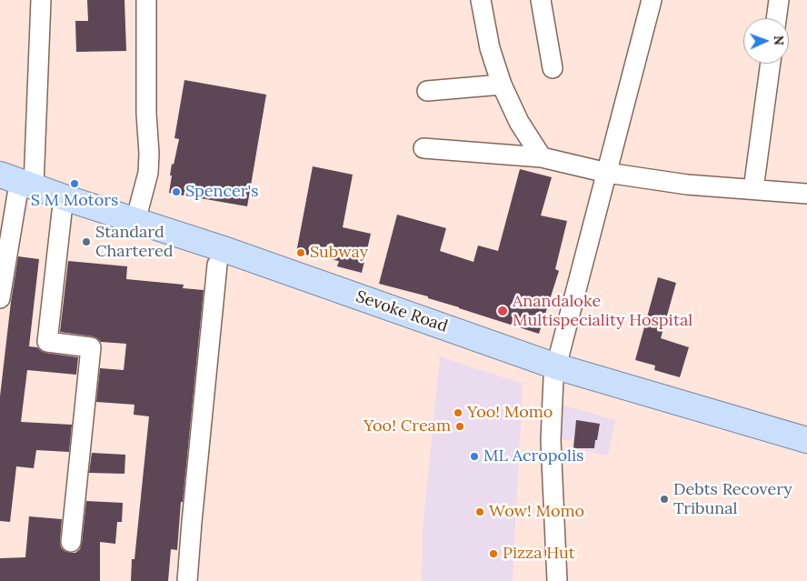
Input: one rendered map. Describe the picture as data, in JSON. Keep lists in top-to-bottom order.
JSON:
{
  "streets": {
    "main road": ["Sevoke Road"]
  },
  "places": [
    "S M Motors",
    "Spencer's",
    "Standard Chartered",
    "Subway",
    "Anandaloke Multispeciality Hospital",
    "Yoo! Momo",
    "Yoo! Cream",
    "ML Acropolis",
    "Debts Recovery Tribunal",
    "Wow! Momo",
    "Pizza Hut"
  ],
  "north": "right"
}
